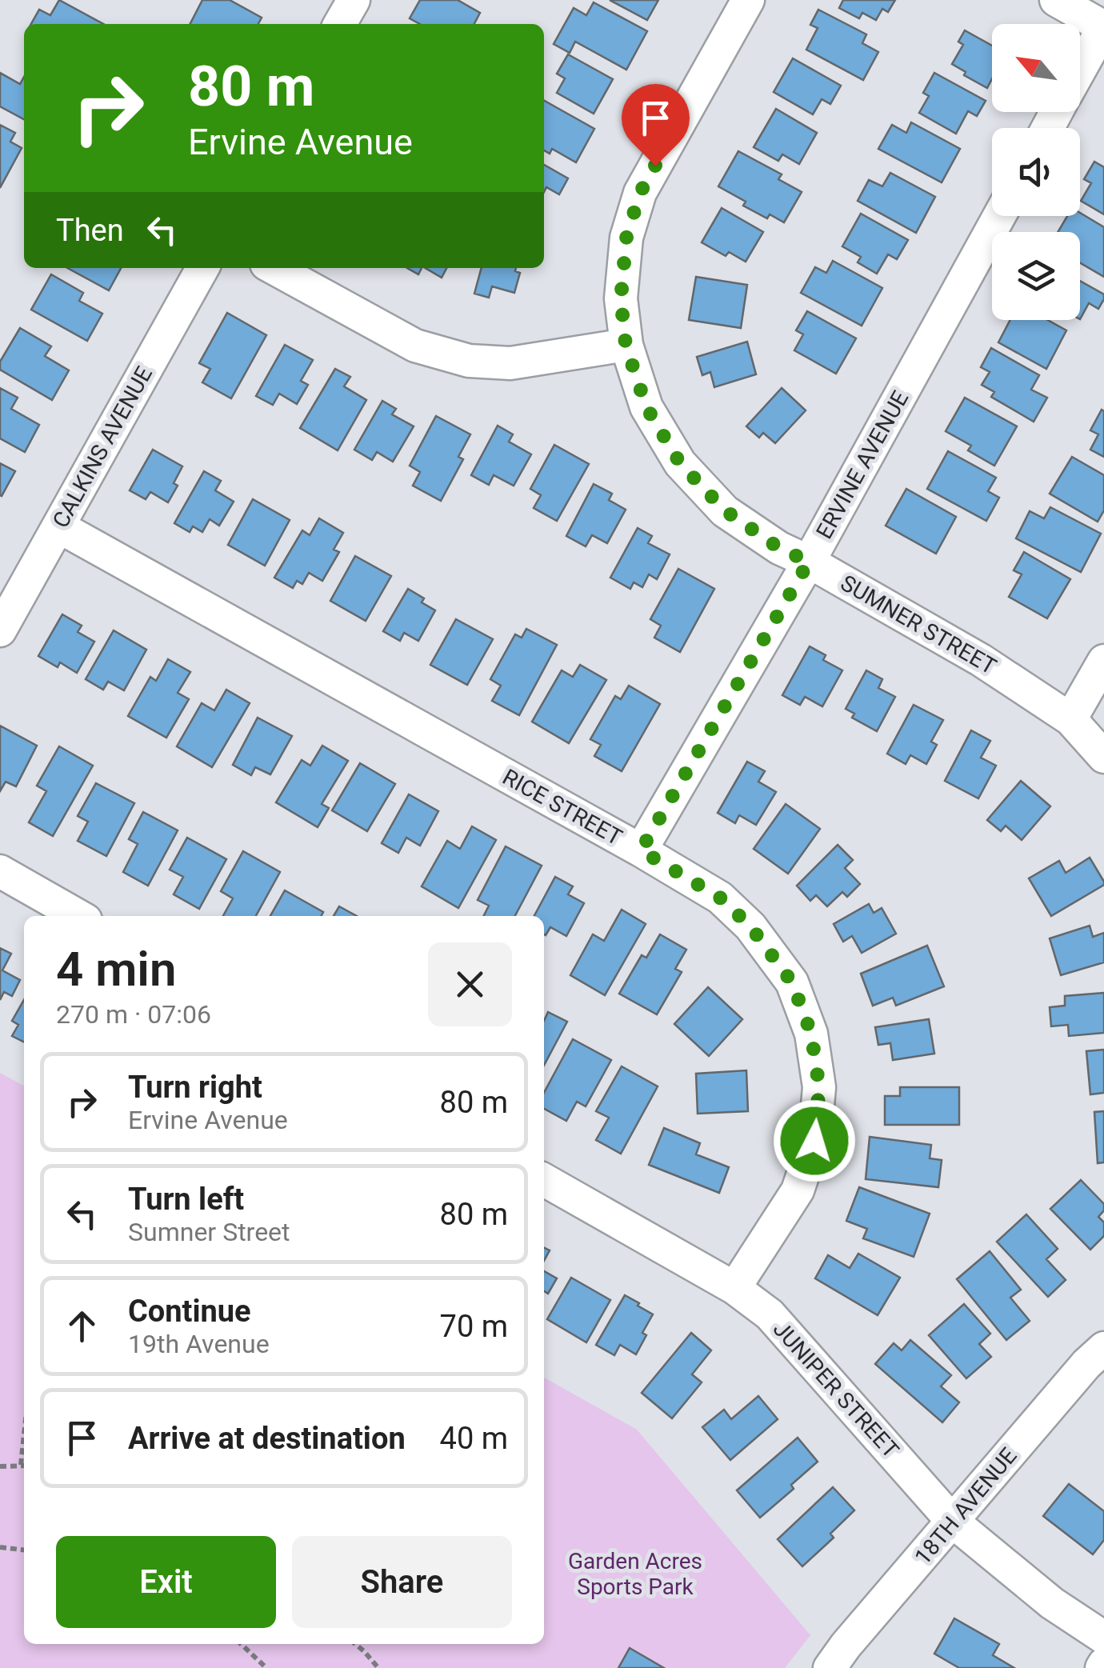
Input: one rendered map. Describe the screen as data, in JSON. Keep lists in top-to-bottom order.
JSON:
{
  "streets": {
    "street": [
      "CALKINS AVENUE",
      "ERVINE AVENUE",
      "SUMNER STREET",
      "RICE STREET",
      "JUNIPER STREET",
      "18TH AVENUE"
    ]
  },
  "crossings": [
    ["CALKINS AVENUE", "RICE STREET"],
    ["ERVINE AVENUE", "SUMNER STREET"],
    ["ERVINE AVENUE", "RICE STREET"],
    ["RICE STREET", "JUNIPER STREET"],
    ["JUNIPER STREET", "18TH AVENUE"]
  ],
  "parks": ["Garden Acres Sports Park"],
  "north": "top left",
  "page": {
    "turn": ["80 m", "Ervine Avenue"],
    "then": "Then",
    "heading": ["4 min", "270 m · 07:06"],
    "list": [
      {
        "name": "Turn right",
        "note": "Ervine Avenue",
        "value": "80 m"
      },
      {
        "name": "Turn left",
        "note": "Sumner Street",
        "value": "80 m"
      },
      {
        "name": "Continue",
        "note": "19th Avenue",
        "value": "70 m"
      },
      {
        "name": "Arrive at destination",
        "value": "40 m"
      }
    ],
    "buttons": ["Exit", "Share"]
  }
}
